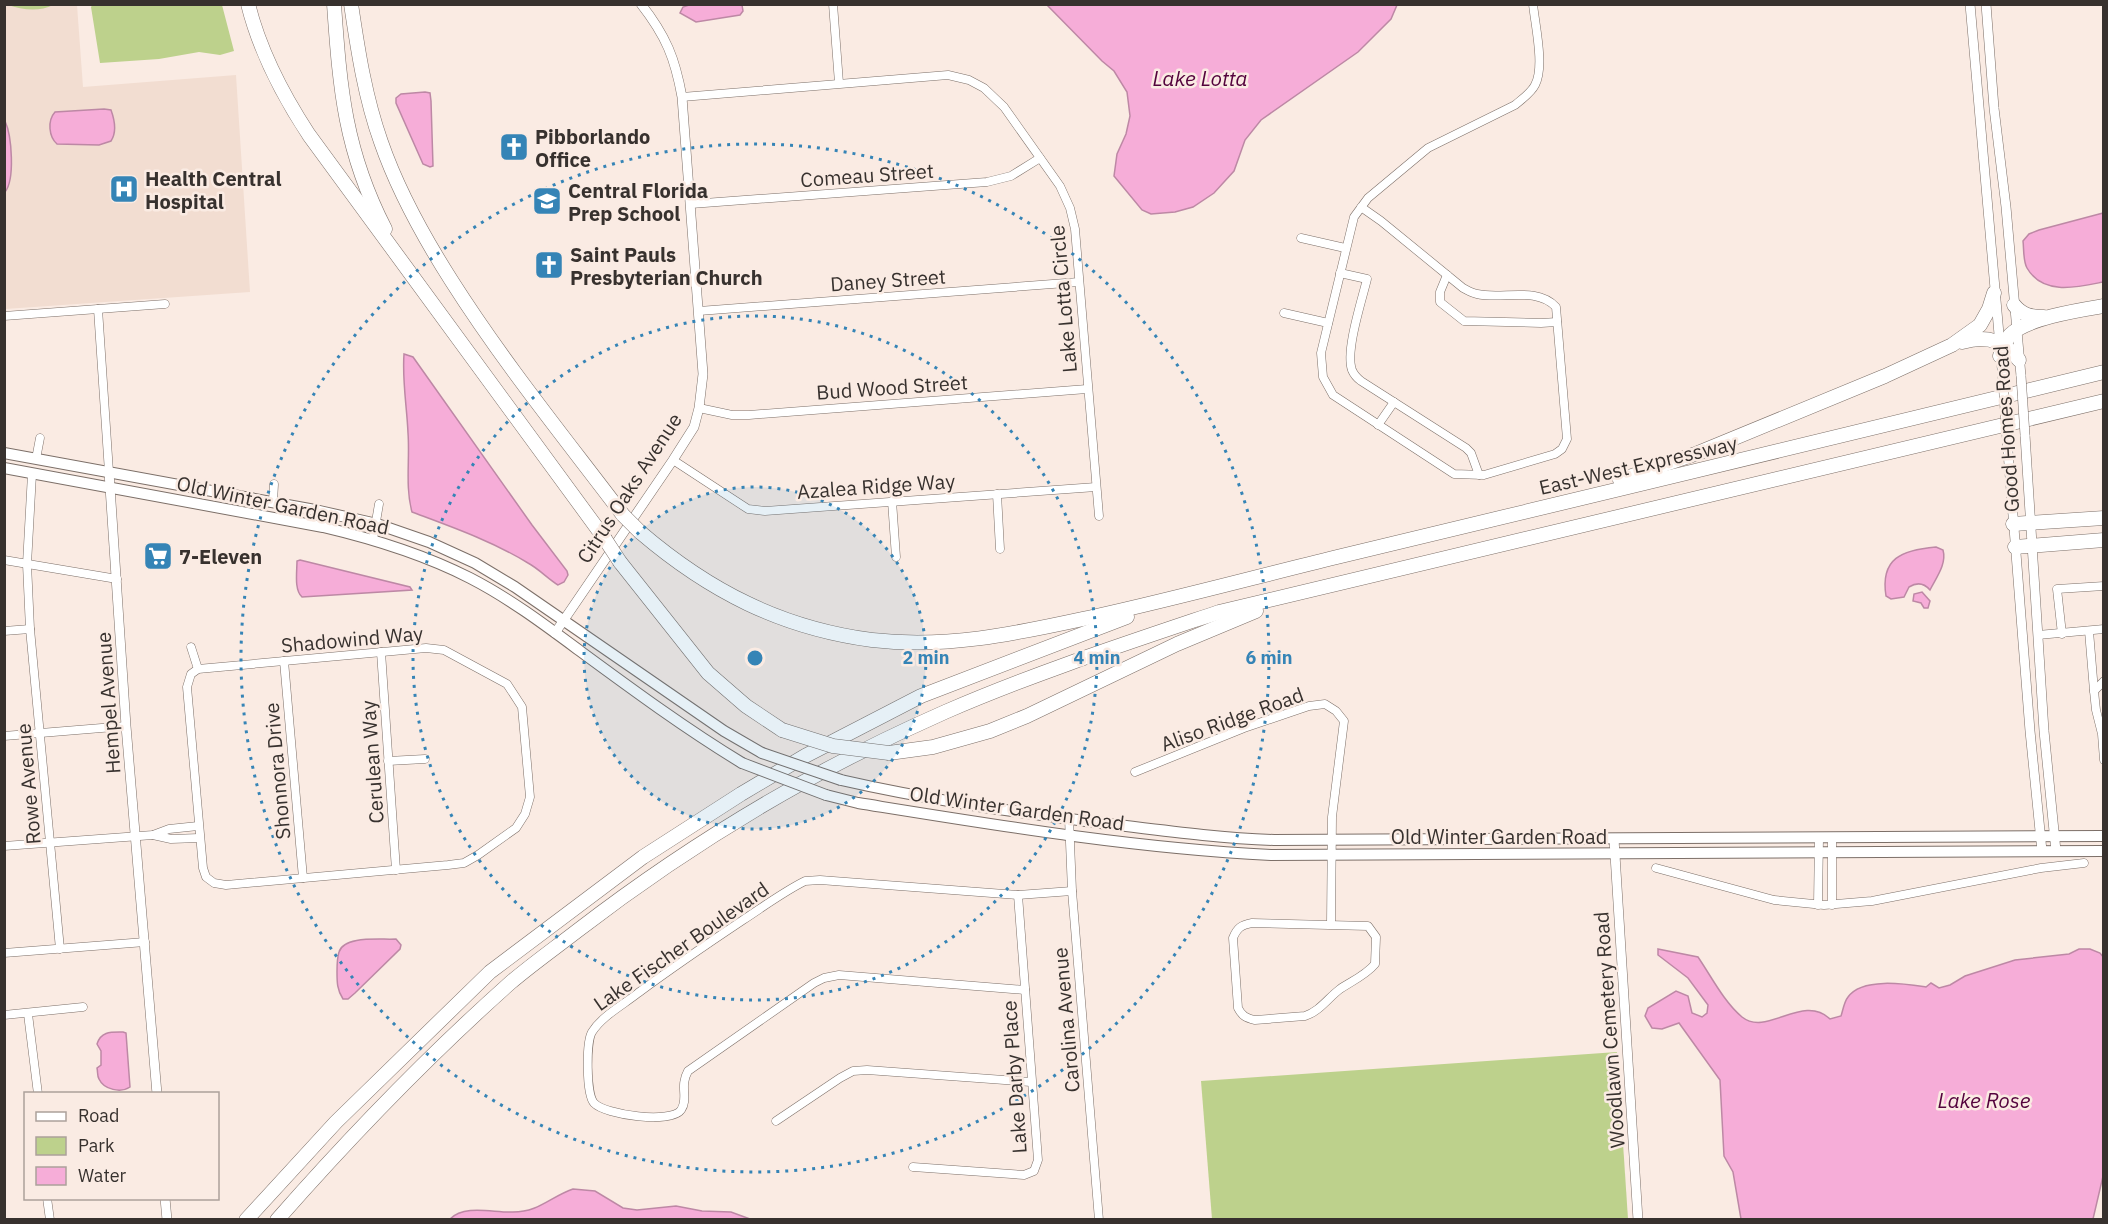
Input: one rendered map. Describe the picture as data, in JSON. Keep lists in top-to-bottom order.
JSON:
{
  "streets": {
    "highway": ["East-West Expressway"],
    "main road": ["Old Winter Garden Road"],
    "street": [
      "Comeau Street",
      "Daney Street",
      "Lake Lotta Circle",
      "Bud Wood Street",
      "Good Homes Road",
      "Azalea Ridge Way",
      "Citrus Oaks Avenue",
      "Shadowind Way",
      "Hempel Avenue",
      "Aliso Ridge Road",
      "Cerulean Way",
      "Shonnora Drive",
      "Rowe Avenue",
      "Lake Fischer Boulevard",
      "Carolina Avenue",
      "Woodlawn Cemetery Road",
      "Lake Darby Place"
    ]
  },
  "crossings": [
    ["Comeau Street", "Lake Lotta Circle"],
    ["Comeau Street", "Citrus Oaks Avenue"],
    ["Daney Street", "Lake Lotta Circle"],
    ["Daney Street", "Citrus Oaks Avenue"],
    ["Lake Lotta Circle", "Bud Wood Street"],
    ["Lake Lotta Circle", "Azalea Ridge Way"],
    ["Lake Lotta Circle", "Citrus Oaks Avenue"],
    ["Bud Wood Street", "Citrus Oaks Avenue"],
    ["Good Homes Road", "Old Winter Garden Road"],
    ["Azalea Ridge Way", "Citrus Oaks Avenue"],
    ["Citrus Oaks Avenue", "Old Winter Garden Road"],
    ["Old Winter Garden Road", "Hempel Avenue"],
    ["Old Winter Garden Road", "Aliso Ridge Road"],
    ["Old Winter Garden Road", "Rowe Avenue"],
    ["Old Winter Garden Road", "Carolina Avenue"],
    ["Old Winter Garden Road", "Woodlawn Cemetery Road"],
    ["Shadowind Way", "Cerulean Way"],
    ["Shadowind Way", "Shonnora Drive"],
    ["Lake Fischer Boulevard", "Carolina Avenue"],
    ["Lake Fischer Boulevard", "Lake Darby Place"]
  ],
  "water": ["Lake Lotta", "Lake Rose"],
  "places": {
    "church": ["Pibborlando Office", "Saint Pauls Presbyterian Church"],
    "hospital": ["Health Central Hospital"],
    "school or university": ["Central Florida Prep School"],
    "supermarket": ["7-Eleven"]
  },
  "legend": ["Road", "Park", "Water"],
  "rings": ["2 min", "4 min", "6 min"]
}
